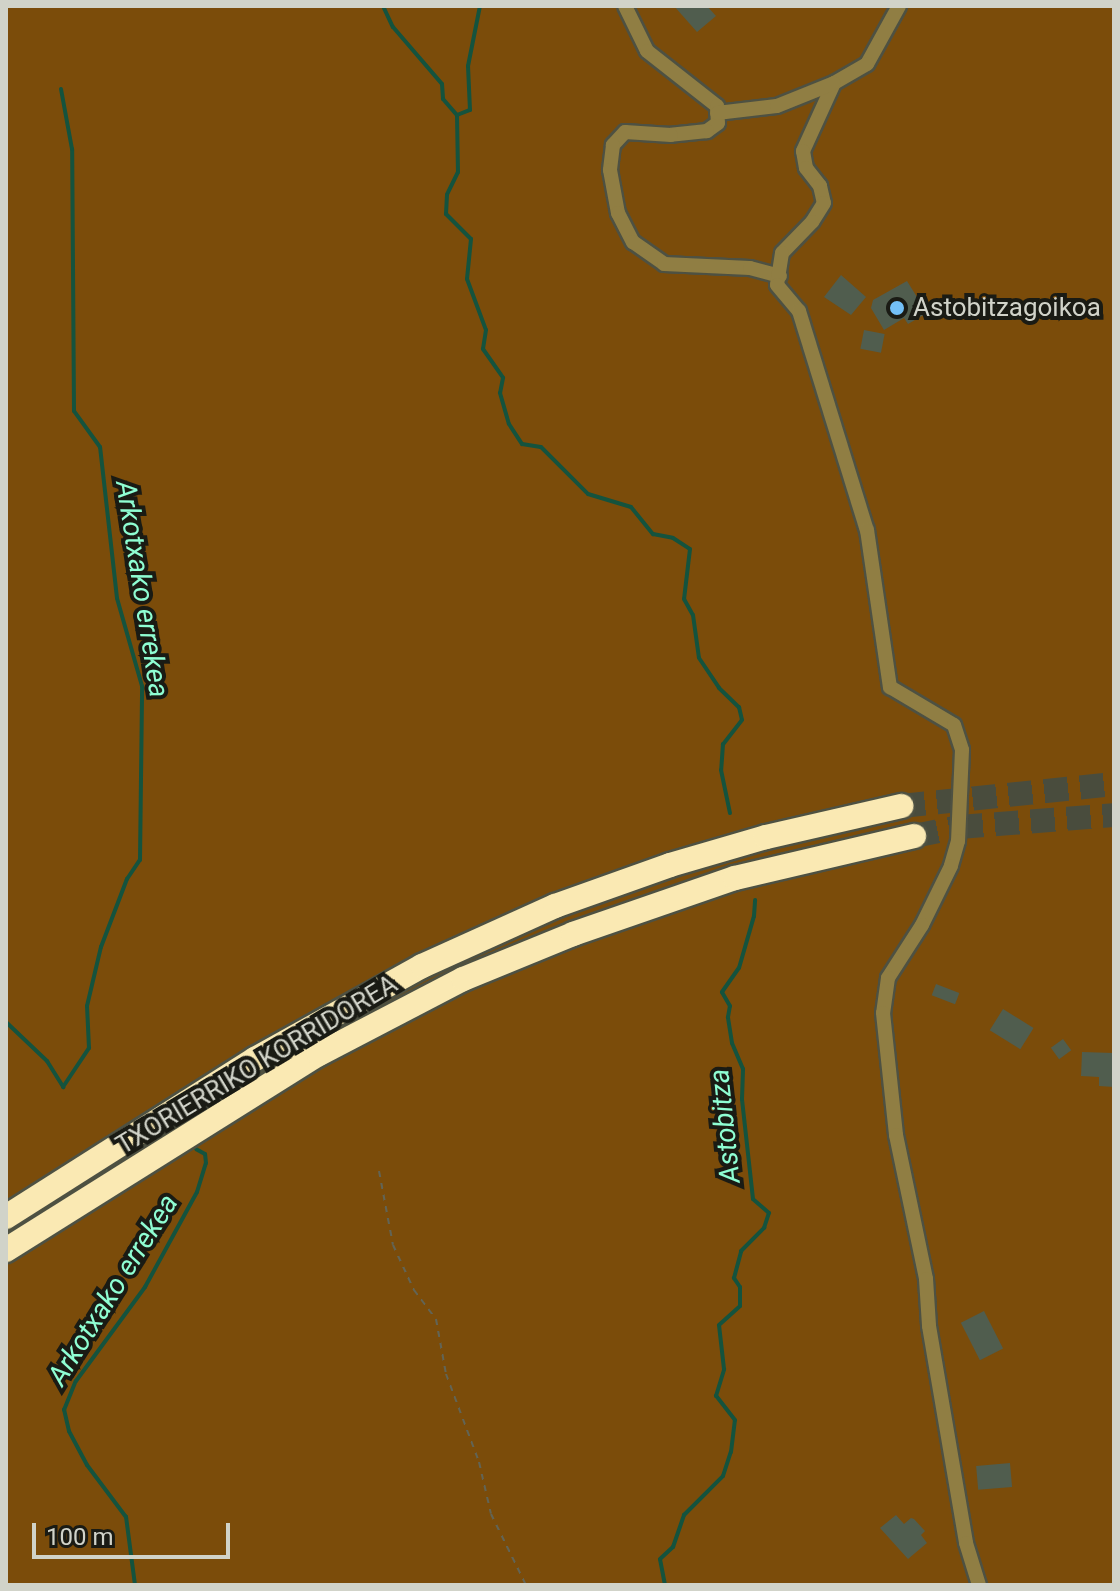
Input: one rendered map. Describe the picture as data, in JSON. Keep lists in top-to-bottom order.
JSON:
{
  "streets": {
    "highway": ["TXORIERRIKO KORRIDOREA"]
  },
  "water": ["Arkotxako errekea", "Astobitza"],
  "places": ["Astobitzagoikoa"],
  "scale_bar": "100 m"
}
